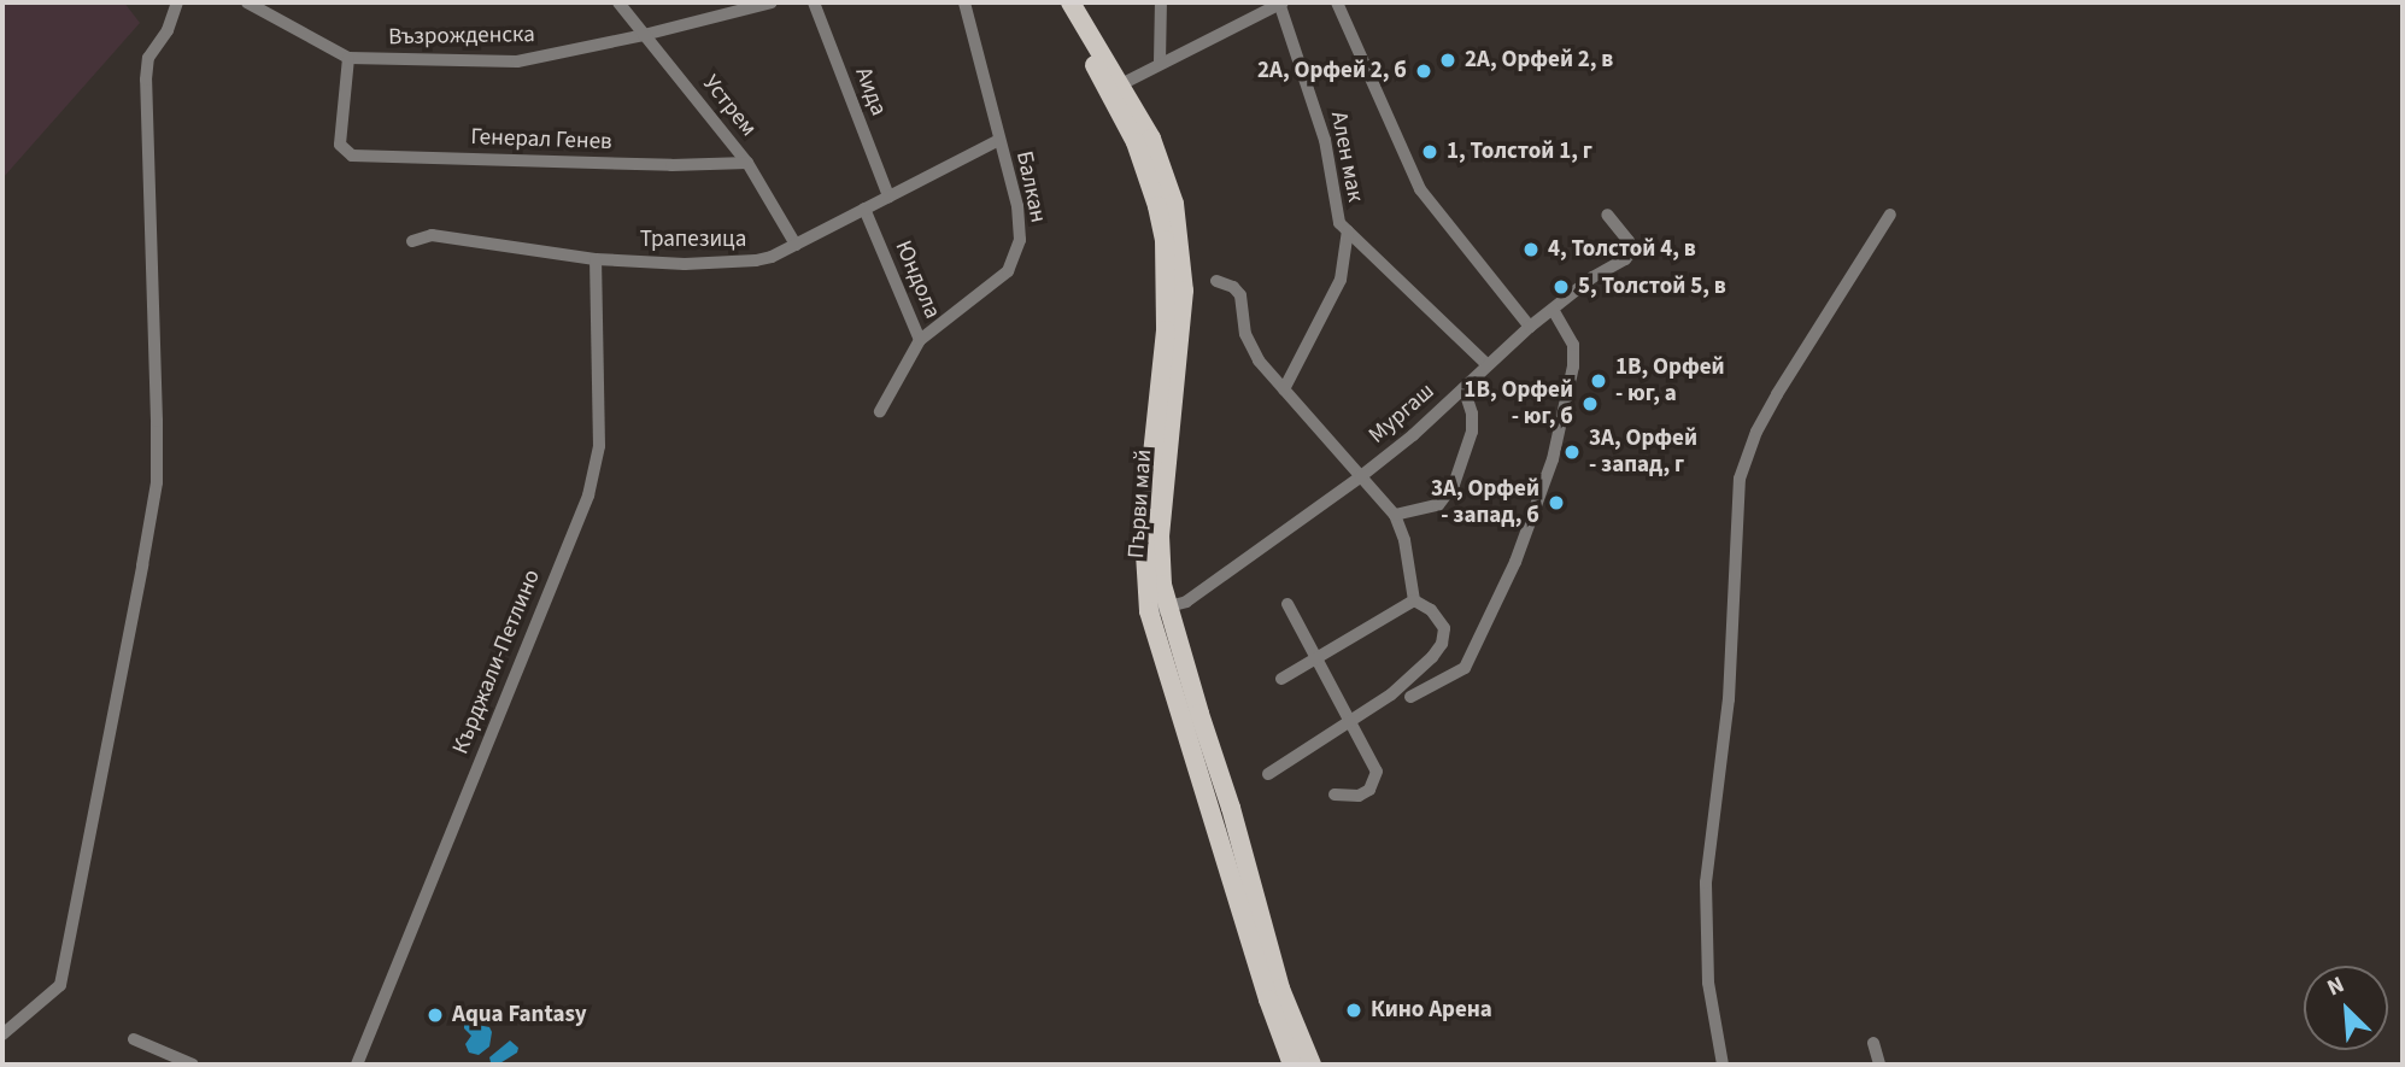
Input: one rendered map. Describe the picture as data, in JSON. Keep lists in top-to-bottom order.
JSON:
{
  "streets": {
    "main road": ["Първи май"],
    "street": [
      "Възрожденска",
      "Аида",
      "Устрем",
      "Генерал Генев",
      "Ален мак",
      "Балкан",
      "Трапезица",
      "Юндола",
      "Мургаш",
      "Кърджали-Петлино"
    ]
  },
  "crossings": [
    ["Възрожденска", "Устрем"],
    ["Възрожденска", "Генерал Генев"],
    ["Аида", "Трапезица"],
    ["Устрем", "Генерал Генев"],
    ["Устрем", "Трапезица"],
    ["Ален мак", "Мургаш"],
    ["Балкан", "Трапезица"],
    ["Балкан", "Юндола"],
    ["Трапезица", "Юндола"],
    ["Трапезица", "Кърджали-Петлино"],
    ["Мургаш", "Първи май"]
  ],
  "places": [
    "2А, Орфей 2, в",
    "2А, Орфей 2, б",
    "1, Толстой 1, г",
    "4, Толстой 4, в",
    "5, Толстой 5, в",
    "1В, Орфей - юг, а",
    "1В, Орфей - юг, б",
    "3А, Орфей - запад, г",
    "3А, Орфей - запад, б",
    "Кино Арена",
    "Aqua Fantasy"
  ],
  "north": "top left"
}
